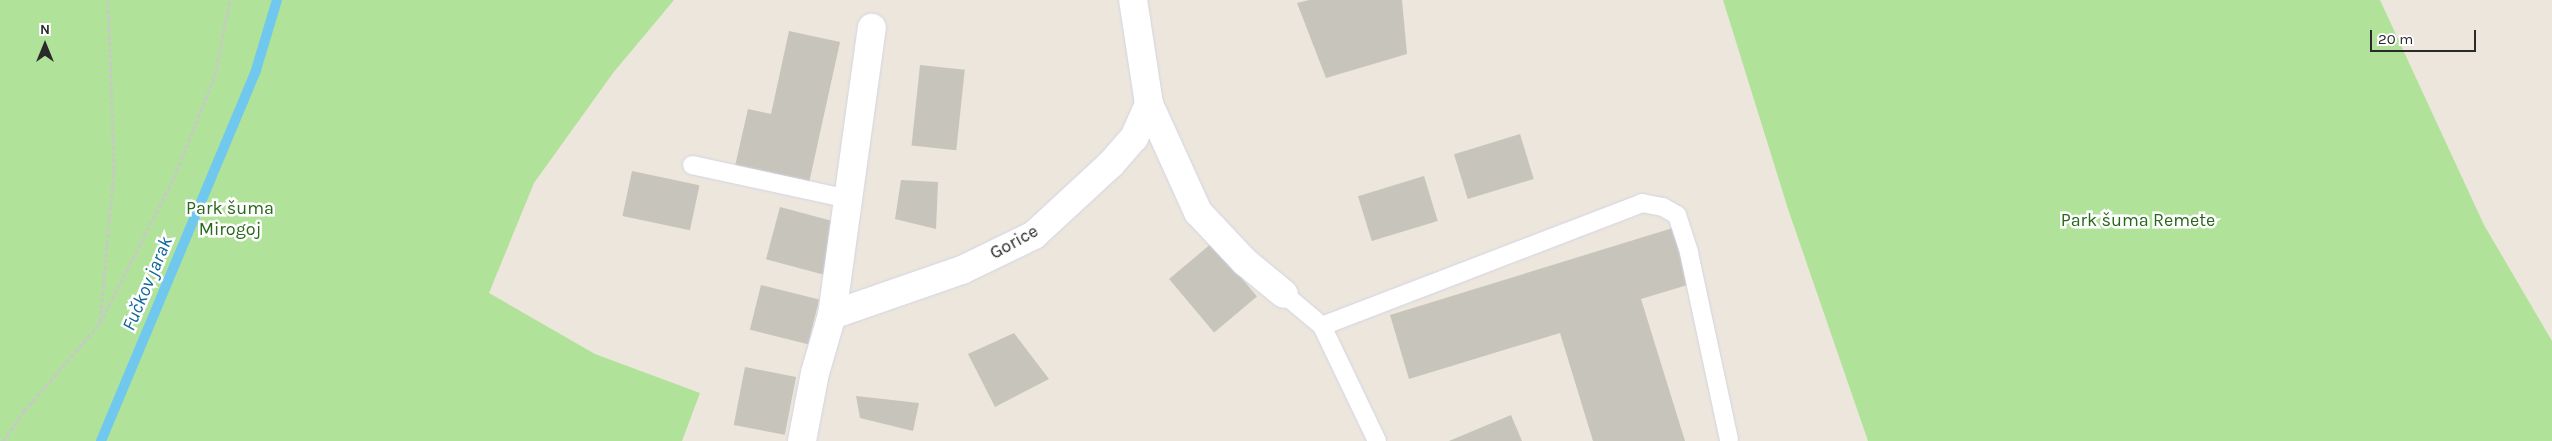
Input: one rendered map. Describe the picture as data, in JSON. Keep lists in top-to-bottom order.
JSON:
{
  "streets": {
    "street": ["Gorice"]
  },
  "water": ["Fučkov jarak"],
  "parks": ["Park šuma Mirogoj", "Park šuma Remete"],
  "scale_bar": "20 m",
  "north": "top"
}
